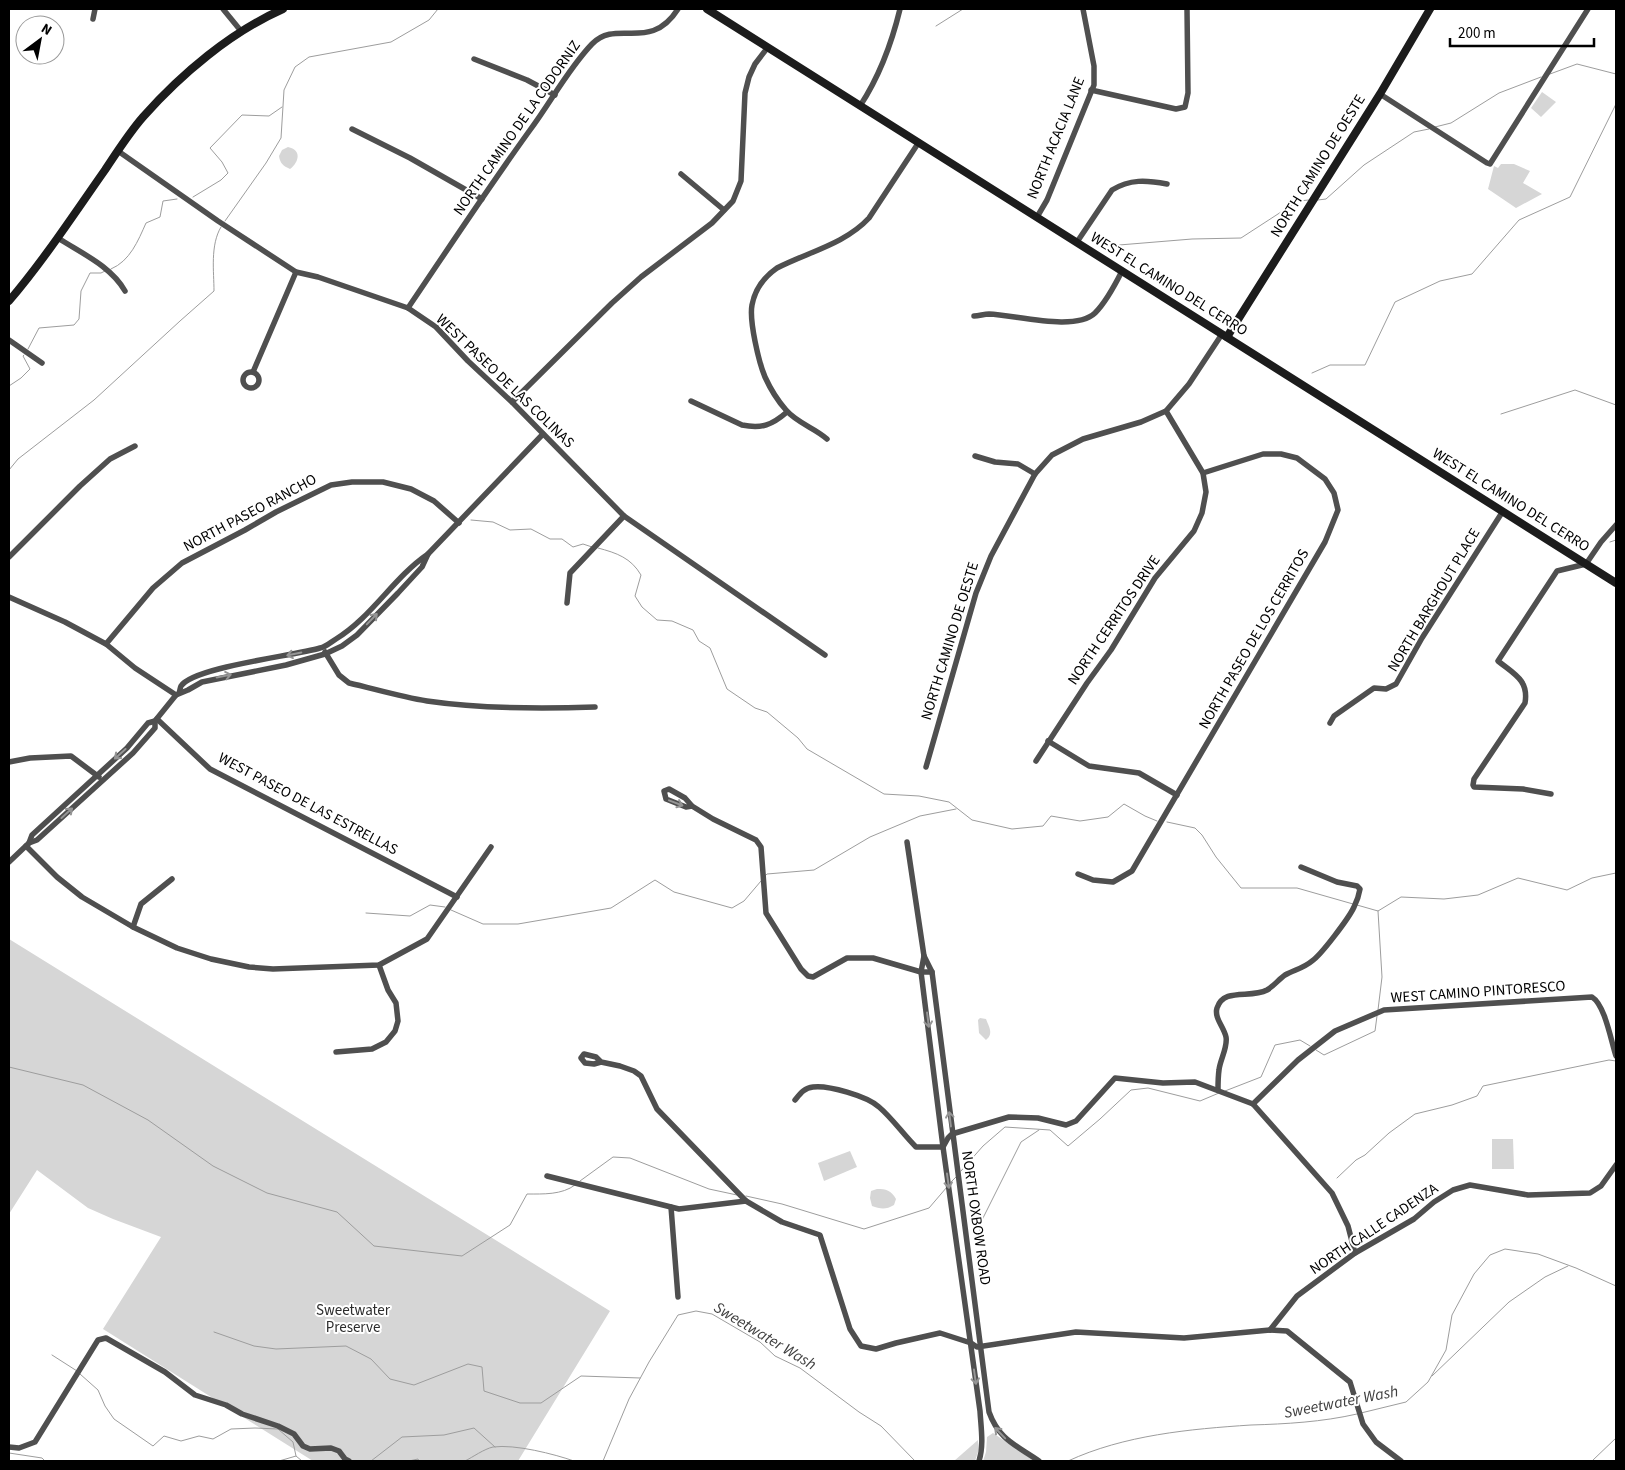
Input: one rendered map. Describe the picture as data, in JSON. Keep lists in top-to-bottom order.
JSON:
{
  "streets": {
    "street": [
      "NORTH CAMINO DE LA CODORNIZ",
      "NORTH ACACIA LANE",
      "NORTH CAMINO DE OESTE",
      "WEST EL CAMINO DEL CERRO",
      "WEST PASEO DE LAS COLINAS",
      "NORTH PASEO RANCHO",
      "NORTH BARGHOUT PLACE",
      "NORTH CERRITOS DRIVE",
      "NORTH PASEO DE LOS CERRITOS",
      "WEST PASEO DE LAS ESTRELLAS",
      "WEST CAMINO PINTORESCO",
      "NORTH OXBOW ROAD",
      "NORTH CALLE CADENZA"
    ]
  },
  "crossings": [
    ["NORTH CAMINO DE LA CODORNIZ", "WEST PASEO DE LAS COLINAS"],
    ["NORTH ACACIA LANE", "WEST EL CAMINO DEL CERRO"],
    ["NORTH CAMINO DE OESTE", "WEST EL CAMINO DEL CERRO"],
    ["NORTH CAMINO DE OESTE", "NORTH CERRITOS DRIVE"],
    ["WEST EL CAMINO DEL CERRO", "NORTH BARGHOUT PLACE"],
    ["NORTH CERRITOS DRIVE", "NORTH PASEO DE LOS CERRITOS"]
  ],
  "water": ["Sweetwater Wash"],
  "parks": ["Sweetwater Preserve"],
  "scale_bar": "200 m",
  "north": "top right"
}
